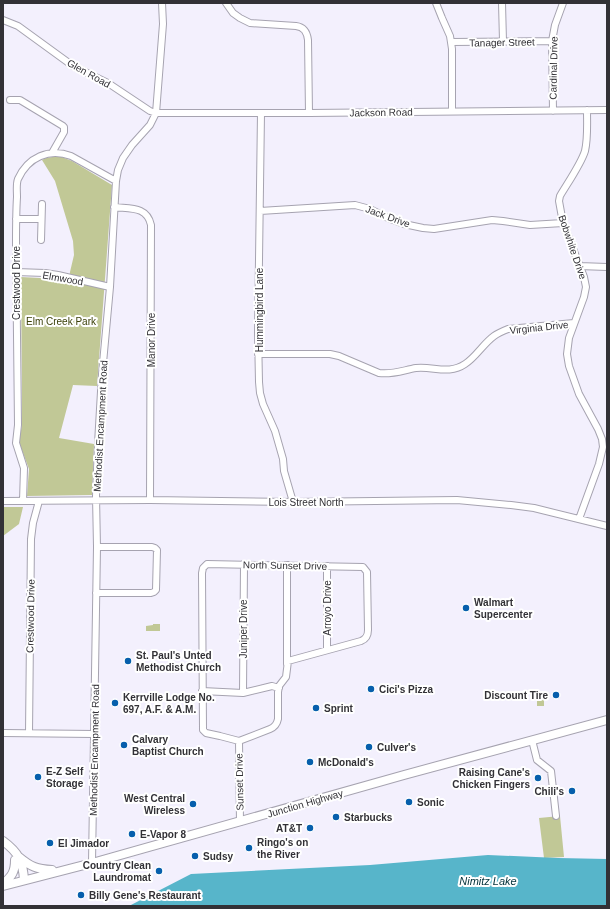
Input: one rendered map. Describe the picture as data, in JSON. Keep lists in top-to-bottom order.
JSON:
{
  "streets": {
    "main road": ["Junction Highway"],
    "street": [
      "Tanager Street",
      "Cardinal Drive",
      "Glen Road",
      "Jackson Road",
      "Jack Drive",
      "Bobwhite Drive",
      "Elmwood",
      "Crestwood Drive",
      "Hummingbird Lane",
      "Virginia Drive",
      "Manor Drive",
      "Methodist Encampment Road",
      "Lois Street North",
      "North Sunset Drive",
      "Arroyo Drive",
      "Juniper Drive",
      "Sunset Drive"
    ]
  },
  "crossings": [
    ["Tanager Street", "Cardinal Drive"],
    ["Cardinal Drive", "Jackson Road"],
    ["Glen Road", "Jackson Road"],
    ["Glen Road", "Methodist Encampment Road"],
    ["Jackson Road", "Bobwhite Drive"],
    ["Jackson Road", "Hummingbird Lane"],
    ["Jackson Road", "Methodist Encampment Road"],
    ["Jack Drive", "Bobwhite Drive"],
    ["Jack Drive", "Hummingbird Lane"],
    ["Bobwhite Drive", "Virginia Drive"],
    ["Bobwhite Drive", "Lois Street North"],
    ["Elmwood", "Crestwood Drive"],
    ["Elmwood", "Methodist Encampment Road"],
    ["Crestwood Drive", "Methodist Encampment Road"],
    ["Crestwood Drive", "Lois Street North"],
    ["Hummingbird Lane", "Virginia Drive"],
    ["Hummingbird Lane", "Lois Street North"],
    ["Manor Drive", "Methodist Encampment Road"],
    ["Manor Drive", "Lois Street North"],
    ["Methodist Encampment Road", "Lois Street North"],
    ["Methodist Encampment Road", "Junction Highway"],
    ["North Sunset Drive", "Arroyo Drive"],
    ["North Sunset Drive", "Juniper Drive"],
    ["Sunset Drive", "Junction Highway"]
  ],
  "water": ["Nimitz Lake"],
  "parks": ["Elm Creek Park"],
  "places": [
    "Walmart Supercenter",
    "St. Paul's Unted Methodist Church",
    "Cici's Pizza",
    "Discount Tire",
    "Kerrville Lodge No. 697, A.F. & A.M.",
    "Sprint",
    "Calvary Baptist Church",
    "Culver's",
    "McDonald's",
    "E-Z Self Storage",
    "Raising Cane's Chicken Fingers",
    "Chili's",
    "Sonic",
    "West Central Wireless",
    "Starbucks",
    "AT&T",
    "E-Vapor 8",
    "El Jimador",
    "Ringo's on the River",
    "Sudsy",
    "Country Clean Laundromat",
    "Billy Gene's Restaurant"
  ]
}
